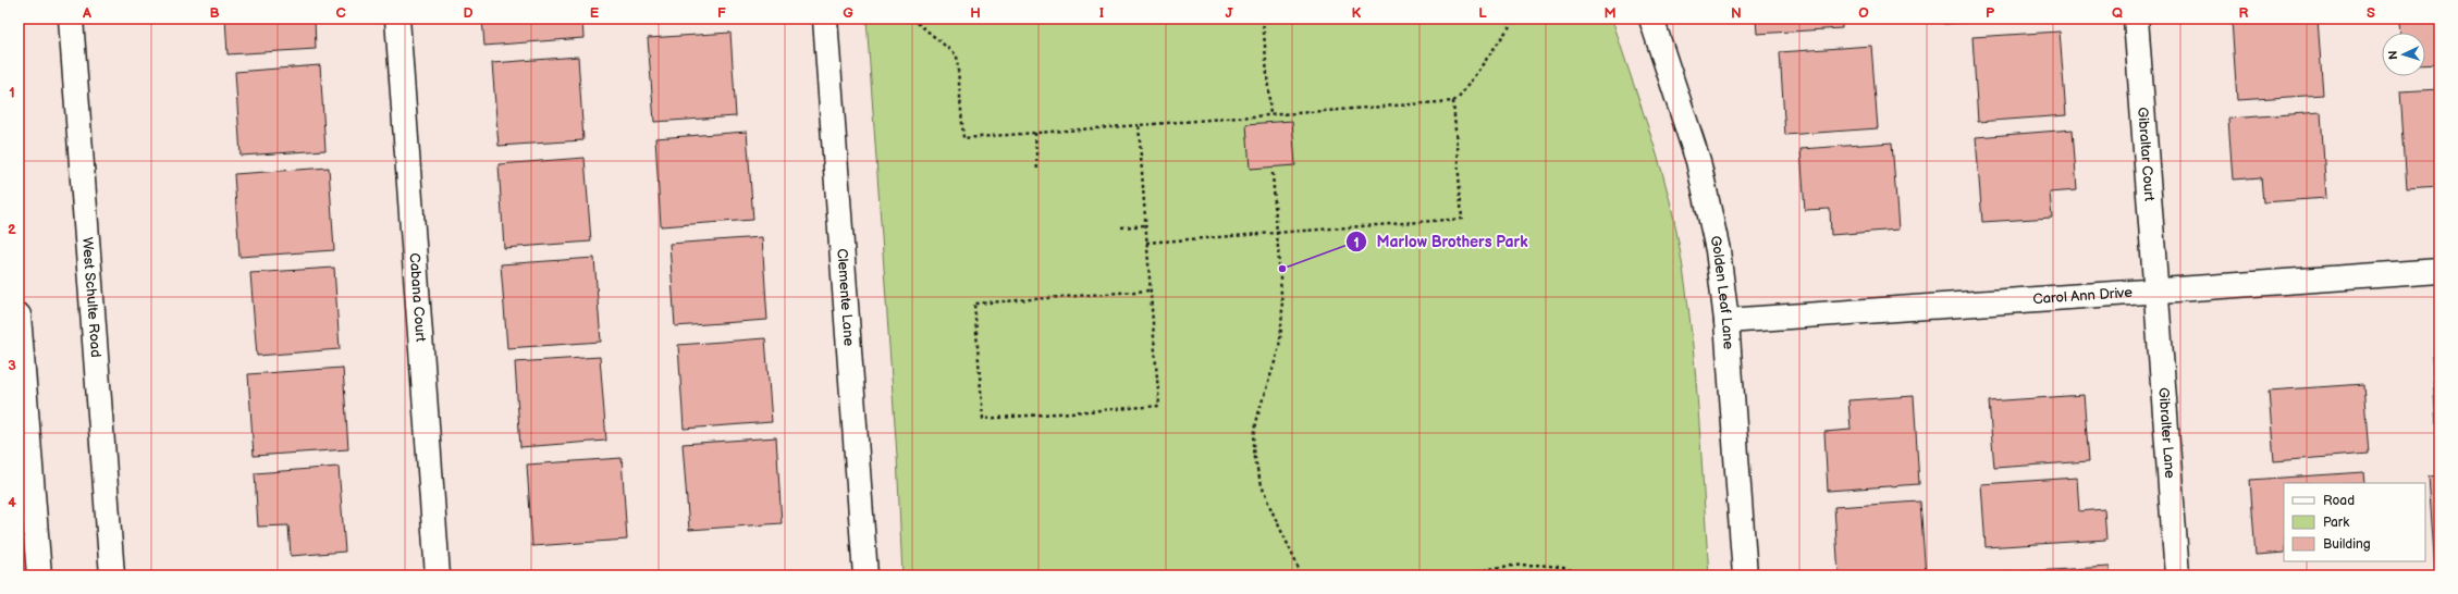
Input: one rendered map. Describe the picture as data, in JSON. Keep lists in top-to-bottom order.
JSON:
{
  "streets": {
    "street": [
      "Gibraltar Court",
      "Golden Leaf Lane",
      "Carol Ann Drive",
      "West Schulte Road",
      "Cabana Court",
      "Clemente Lane",
      "Gibralter Lane"
    ]
  },
  "crossings": [
    ["Gibraltar Court", "Carol Ann Drive"],
    ["Gibraltar Court", "Gibralter Lane"],
    ["Golden Leaf Lane", "Carol Ann Drive"],
    ["Carol Ann Drive", "Gibralter Lane"]
  ],
  "places": ["Marlow Brothers Park"],
  "legend": ["Road", "Park", "Building"],
  "north": "left",
  "grid": {
    "columns": [
      "A",
      "B",
      "C",
      "D",
      "E",
      "F",
      "G",
      "H",
      "I",
      "J",
      "K",
      "L",
      "M",
      "N",
      "O",
      "P",
      "Q",
      "R",
      "S"
    ],
    "rows": [
      "1",
      "2",
      "3",
      "4"
    ]
  }
}
